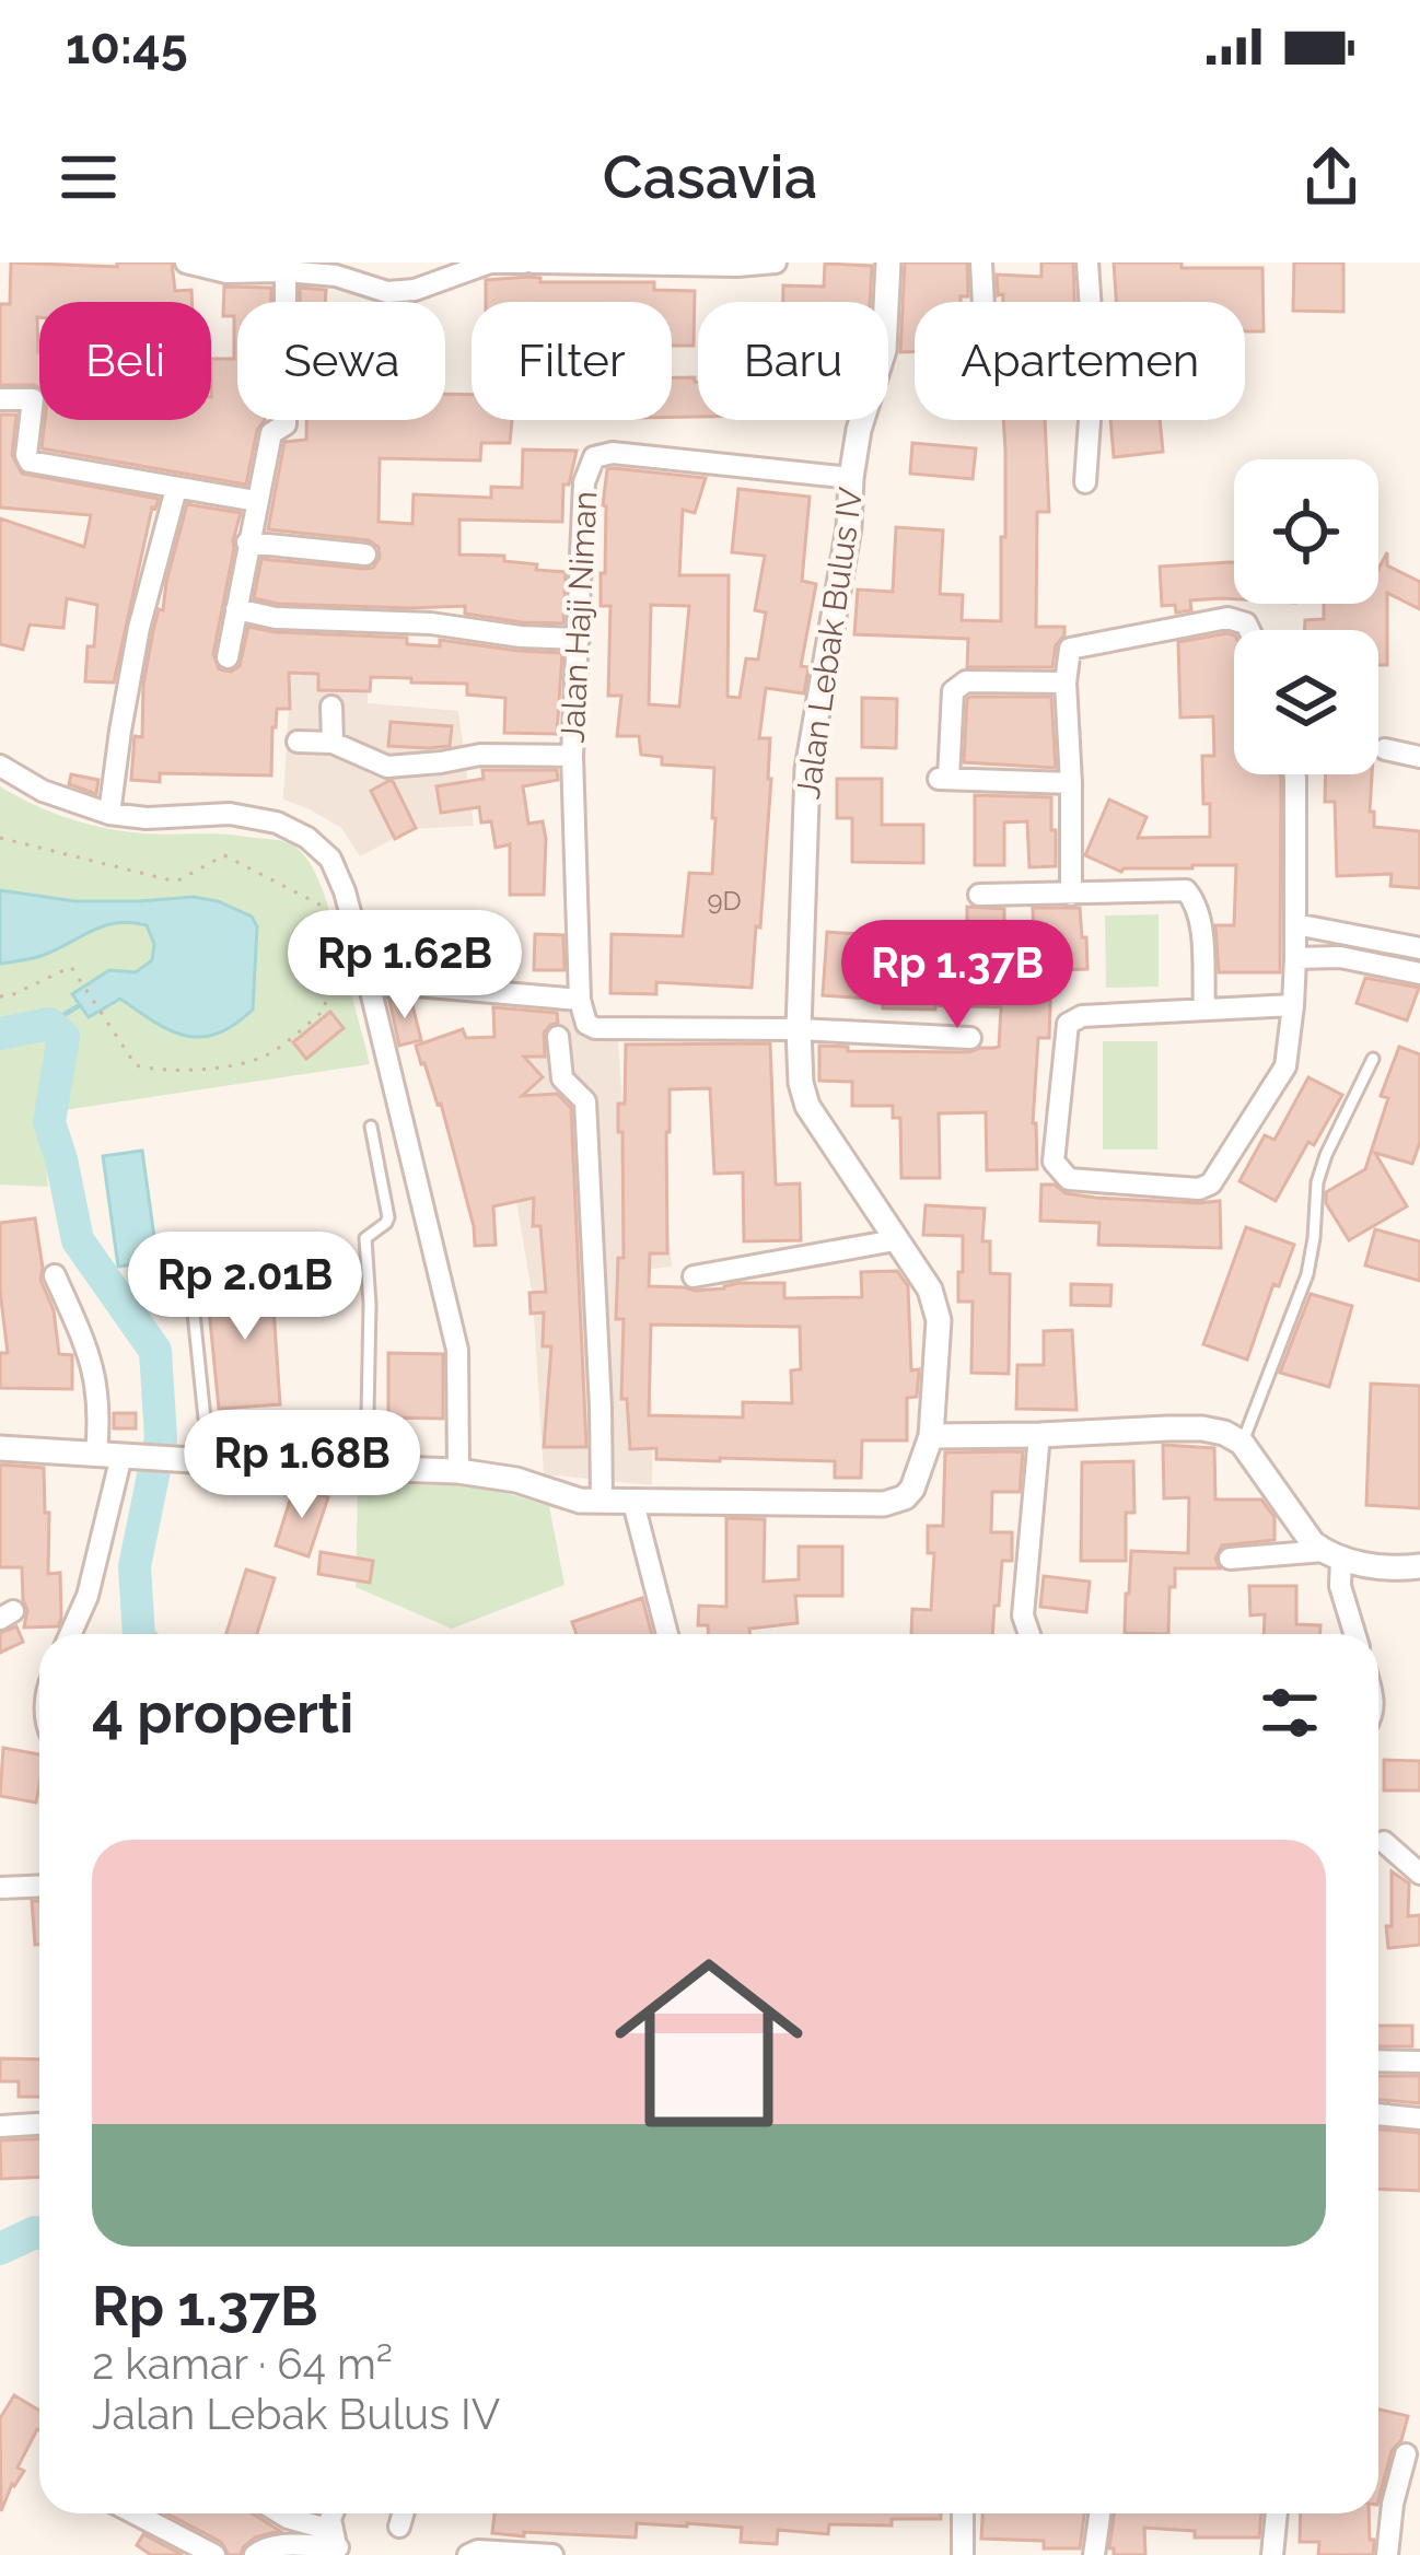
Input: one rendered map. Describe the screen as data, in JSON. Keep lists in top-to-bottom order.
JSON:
{
  "streets": {
    "street": ["Jalan Haji Niman", "Jalan Lebak Bulus IV"]
  },
  "crossings": [
    ["Jalan Haji Niman", "Jalan Lebak Bulus IV"]
  ],
  "house_numbers": ["9D"],
  "page": {
    "status": "10:45",
    "header": "Casavia",
    "chip": [
      "Beli",
      "Sewa",
      "Filter",
      "Baru",
      "Apartemen"
    ],
    "price": [
      "Rp 1.62B",
      "Rp 1.37B",
      "Rp 2.01B",
      "Rp 1.68B"
    ],
    "heading": "4 properti",
    "list": [
      {
        "name": "Rp 1.37B",
        "note": "2 kamar · 64 m² · Jalan Lebak Bulus IV"
      }
    ]
  }
}
